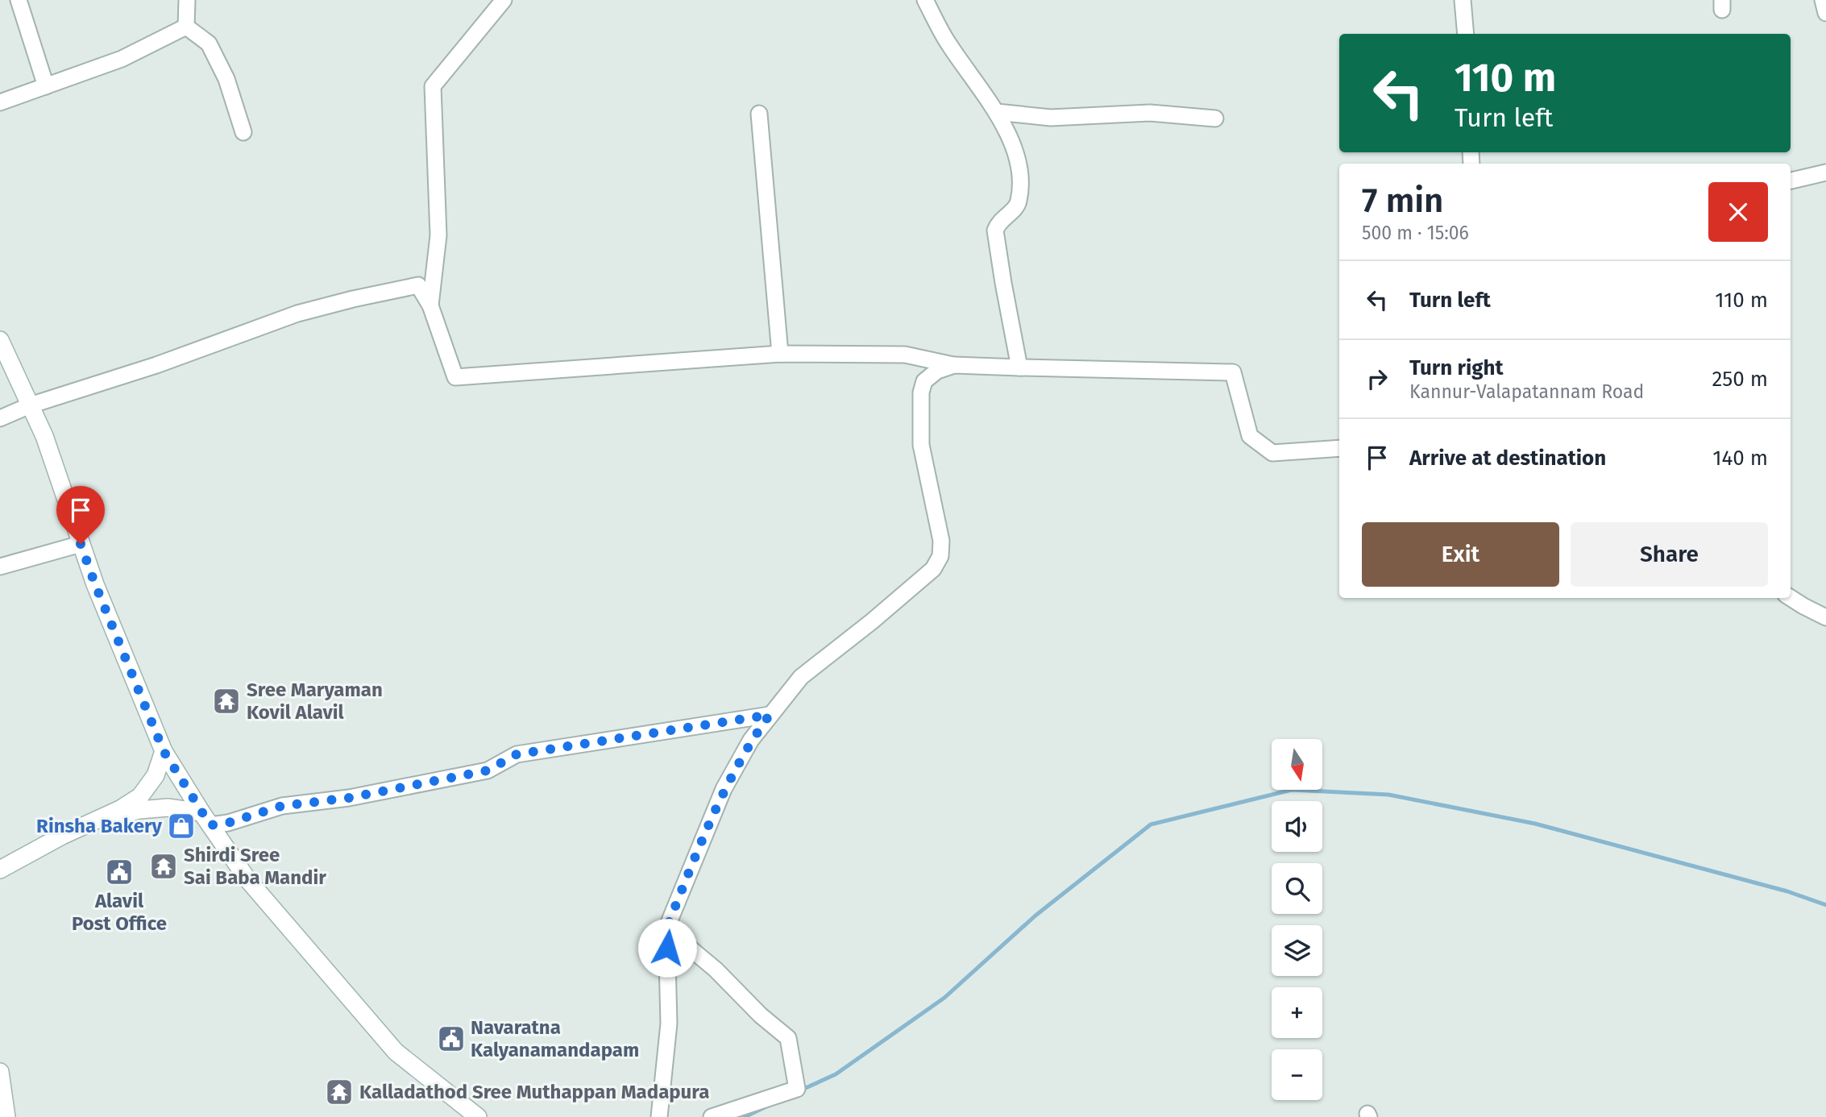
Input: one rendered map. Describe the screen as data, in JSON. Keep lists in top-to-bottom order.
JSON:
{
  "places": {
    "temple": ["Sree Maryaman Kovil Alavil", "Shirdi Sree Sai Baba Mandir", "Kalladathod Sree Muthappan Madapura"],
    "shop": ["Rinsha Bakery"],
    "public building": ["Alavil Post Office", "Navaratna Kalyanamandapam"]
  },
  "north": "bottom",
  "page": {
    "turn": ["110 m", "Turn left"],
    "heading": ["7 min", "500 m · 15:06"],
    "list": [
      {
        "name": "Turn left",
        "value": "110 m"
      },
      {
        "name": "Turn right",
        "note": "Kannur-Valapatannam Road",
        "value": "250 m"
      },
      {
        "name": "Arrive at destination",
        "value": "140 m"
      }
    ],
    "buttons": ["Exit", "Share"],
    "map_buttons": ["+", "−"]
  }
}
